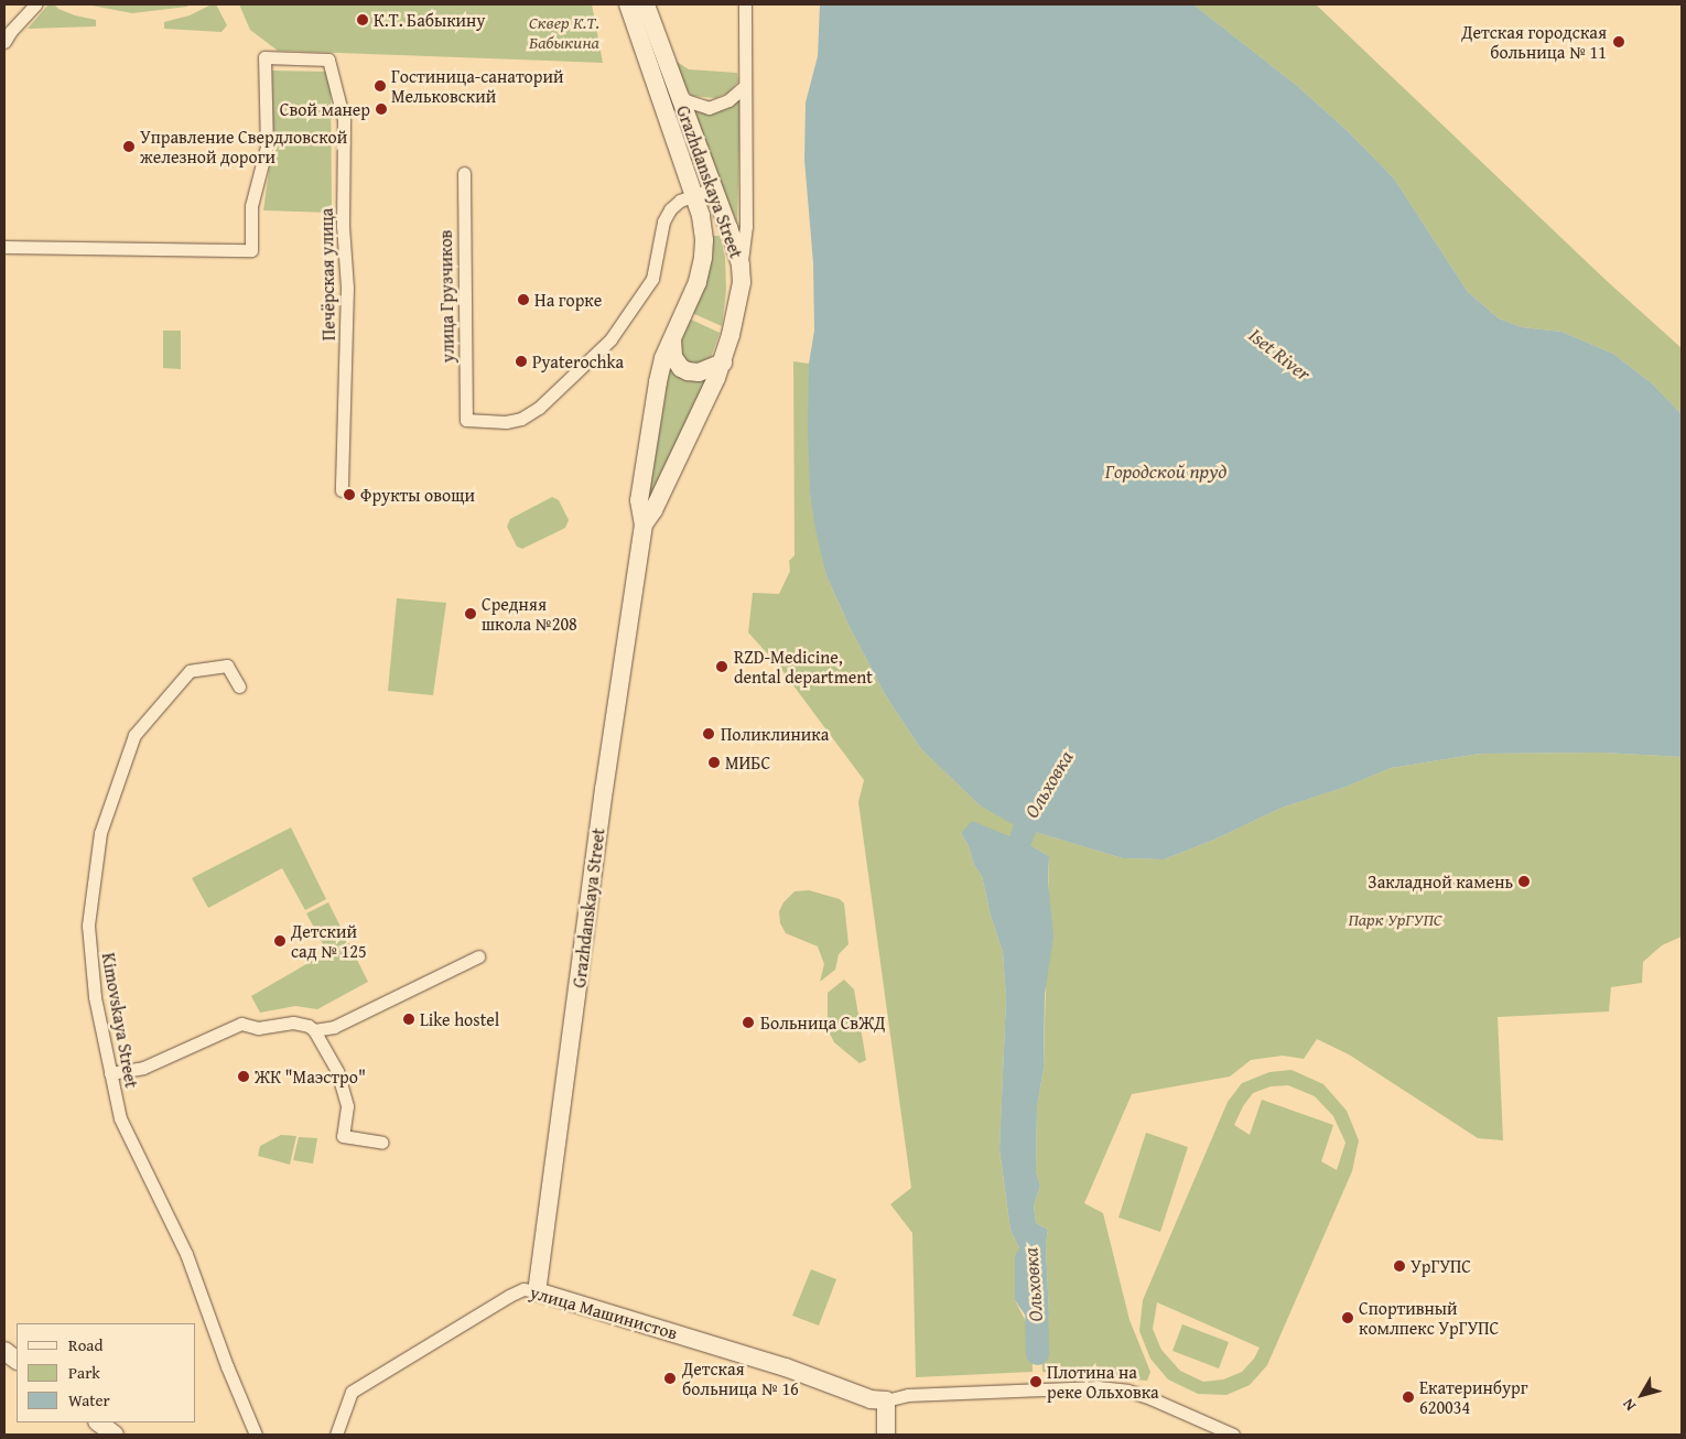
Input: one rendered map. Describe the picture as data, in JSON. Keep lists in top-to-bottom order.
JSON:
{
  "streets": {
    "street": [
      "Grazhdanskaya Street",
      "Печёрская улица",
      "улица Грузчиков",
      "Kimovskaya Street",
      "улица Машинистов"
    ]
  },
  "crossings": [
    ["Grazhdanskaya Street", "улица Грузчиков"],
    ["Grazhdanskaya Street", "улица Машинистов"]
  ],
  "water": ["Iset River", "Городской пруд", "Ольховка"],
  "parks": ["Сквер К.Т. Бабыкина", "Парк УрГУПС"],
  "places": [
    "К.Т. Бабыкину",
    "Детская городская больница № 11",
    "Гостиница-санаторий Мельковский",
    "Свой манер",
    "Управление Свердловской железной дороги",
    "На горке",
    "Pyaterochka",
    "Фрукты овощи",
    "Средняя школа №208",
    "RZD-Medicine, dental department",
    "Поликлиника",
    "МИБС",
    "Закладной камень",
    "Детский сад № 125",
    "Like hostel",
    "Больница СвЖД",
    "ЖК \"Маэстро\"",
    "УрГУПС",
    "Спортивный комлпекс УрГУПС",
    "Детская больница № 16",
    "Плотина на реке Ольховка",
    "Екатеринбург 620034"
  ],
  "legend": ["Road", "Park", "Water"],
  "north": "bottom left"
}
